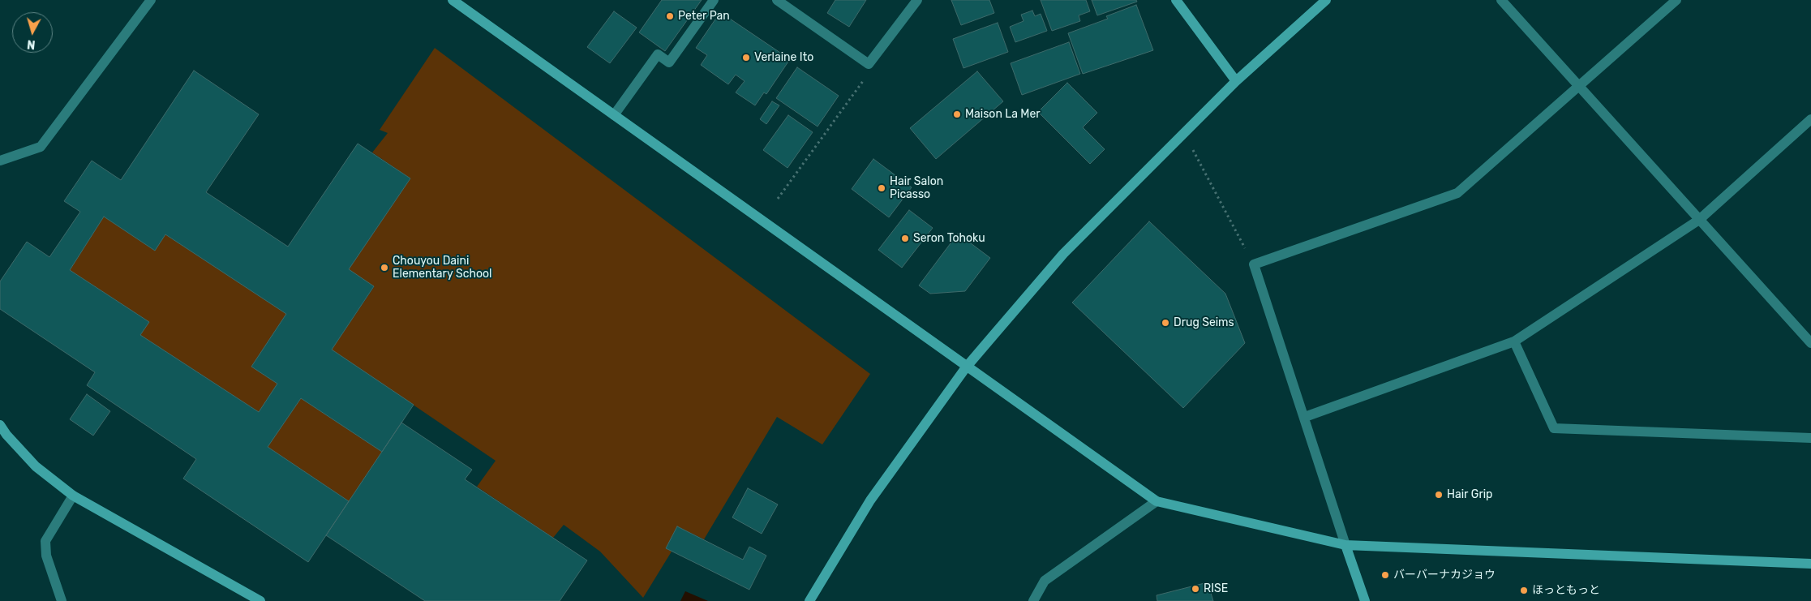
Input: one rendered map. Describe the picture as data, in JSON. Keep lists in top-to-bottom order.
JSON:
{
  "places": [
    "Peter Pan",
    "Verlaine Ito",
    "Maison La Mer",
    "Hair Salon Picasso",
    "Seron Tohoku",
    "Chouyou Daini Elementary School",
    "Drug Seims",
    "Hair Grip",
    "バーバーナカジョウ",
    "RISE",
    "ほっともっと"
  ],
  "north": "bottom"
}
